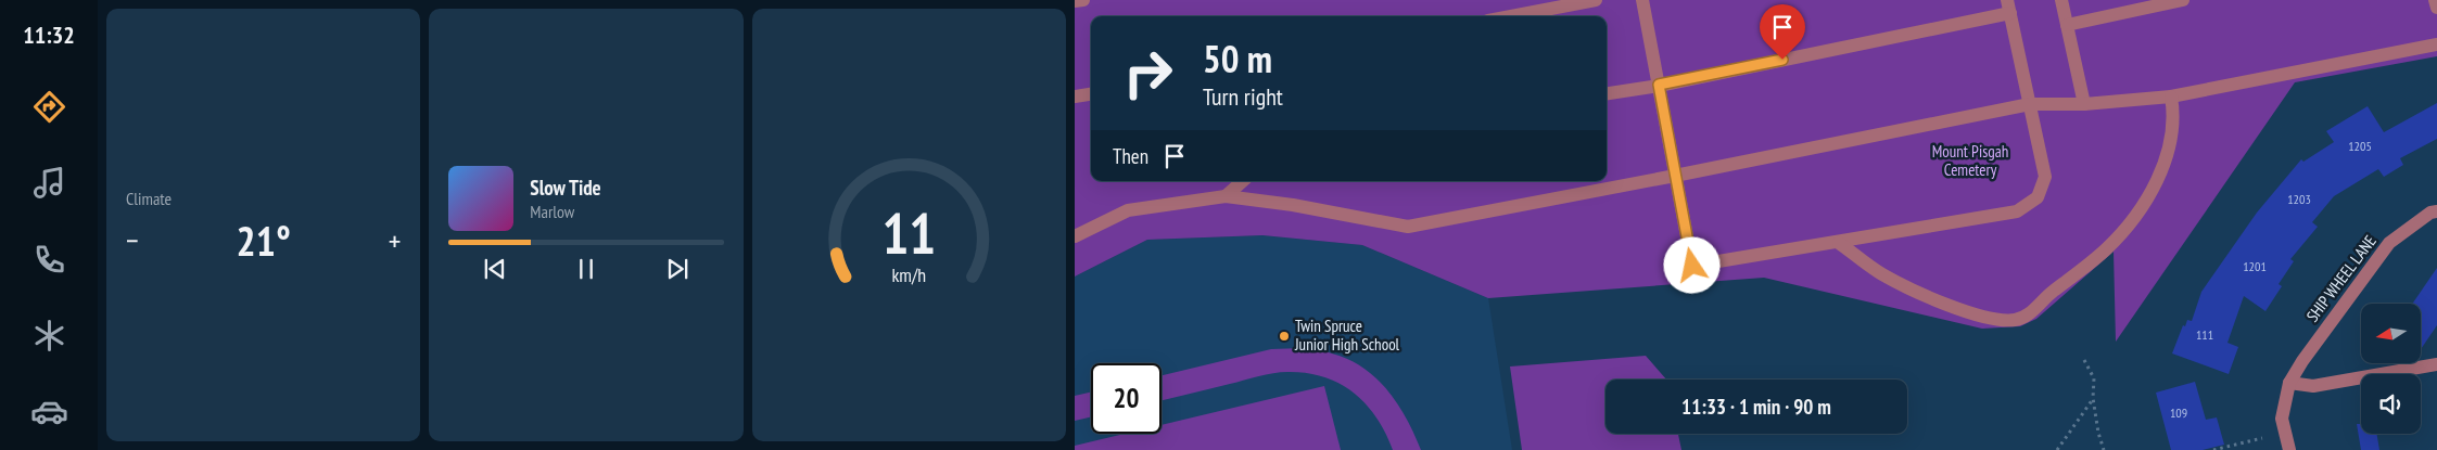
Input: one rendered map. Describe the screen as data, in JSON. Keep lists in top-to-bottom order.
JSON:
{
  "streets": {
    "street": ["SHIP WHEEL LANE"]
  },
  "parks": ["Mount Pisgah Cemetery"],
  "places": ["Twin Spruce Junior High School"],
  "house_numbers": [
    "1205",
    "1203",
    "1201",
    "111",
    "109"
  ],
  "north": "left",
  "page": {
    "tabs": "11:32",
    "tile": "Climate",
    "turn": ["50 m", "Turn right"],
    "then": "Then",
    "song": ["Slow Tide", "Marlow"],
    "heat": ["−", "21°", "+"],
    "limit": "20",
    "trip": "11:33 · 1 min · 90 m",
    "gauge": ["11", "km/h"]
  }
}
